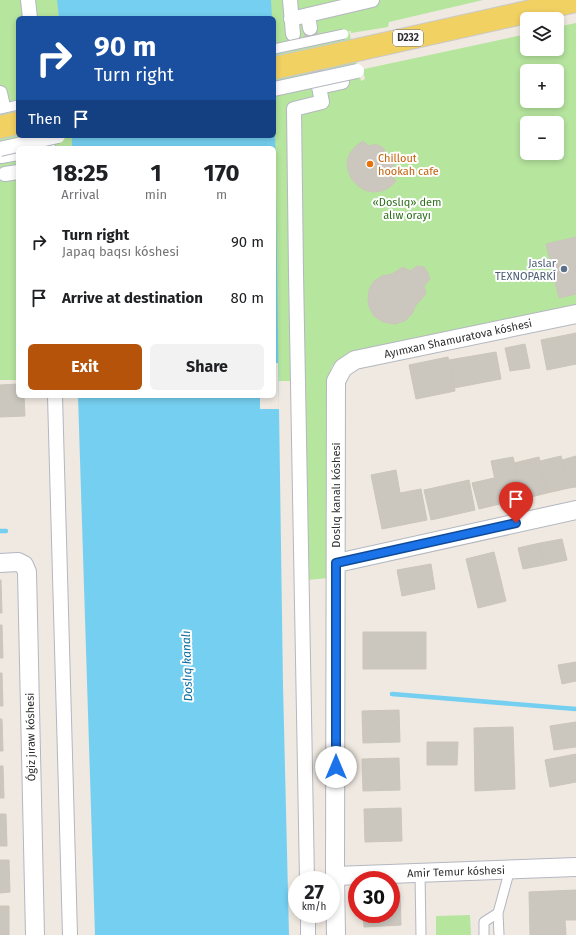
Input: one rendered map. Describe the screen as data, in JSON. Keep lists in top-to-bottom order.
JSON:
{
  "streets": {
    "main road": ["D232"],
    "street": [
      "Ayımxan Shamuratova kóshesi",
      "Doslıq kanalı kóshesi",
      "Ógiz jıraw kóshesi",
      "Amir Temur kóshesi"
    ]
  },
  "crossings": [
    ["Ayımxan Shamuratova kóshesi", "Doslıq kanalı kóshesi"]
  ],
  "water": ["Doslıq kanalı"],
  "parks": ["«Doslıq» dem alıw orayı"],
  "places": ["Chillout hookah cafe", "Jaslar TEXNOPARKÍ"],
  "page": {
    "map_buttons": ["+", "−"],
    "turn": ["90 m", "Turn right"],
    "then": "Then",
    "eta": [
      "18:25",
      "Arrival",
      "1",
      "min",
      "170",
      "m"
    ],
    "list": [
      {
        "name": "Turn right",
        "note": "Japaq baqsı kóshesi",
        "value": "90 m"
      },
      {
        "name": "Arrive at destination",
        "value": "80 m"
      }
    ],
    "buttons": ["Exit", "Share"],
    "speed": "27 km/h",
    "limit": "30"
  }
}
